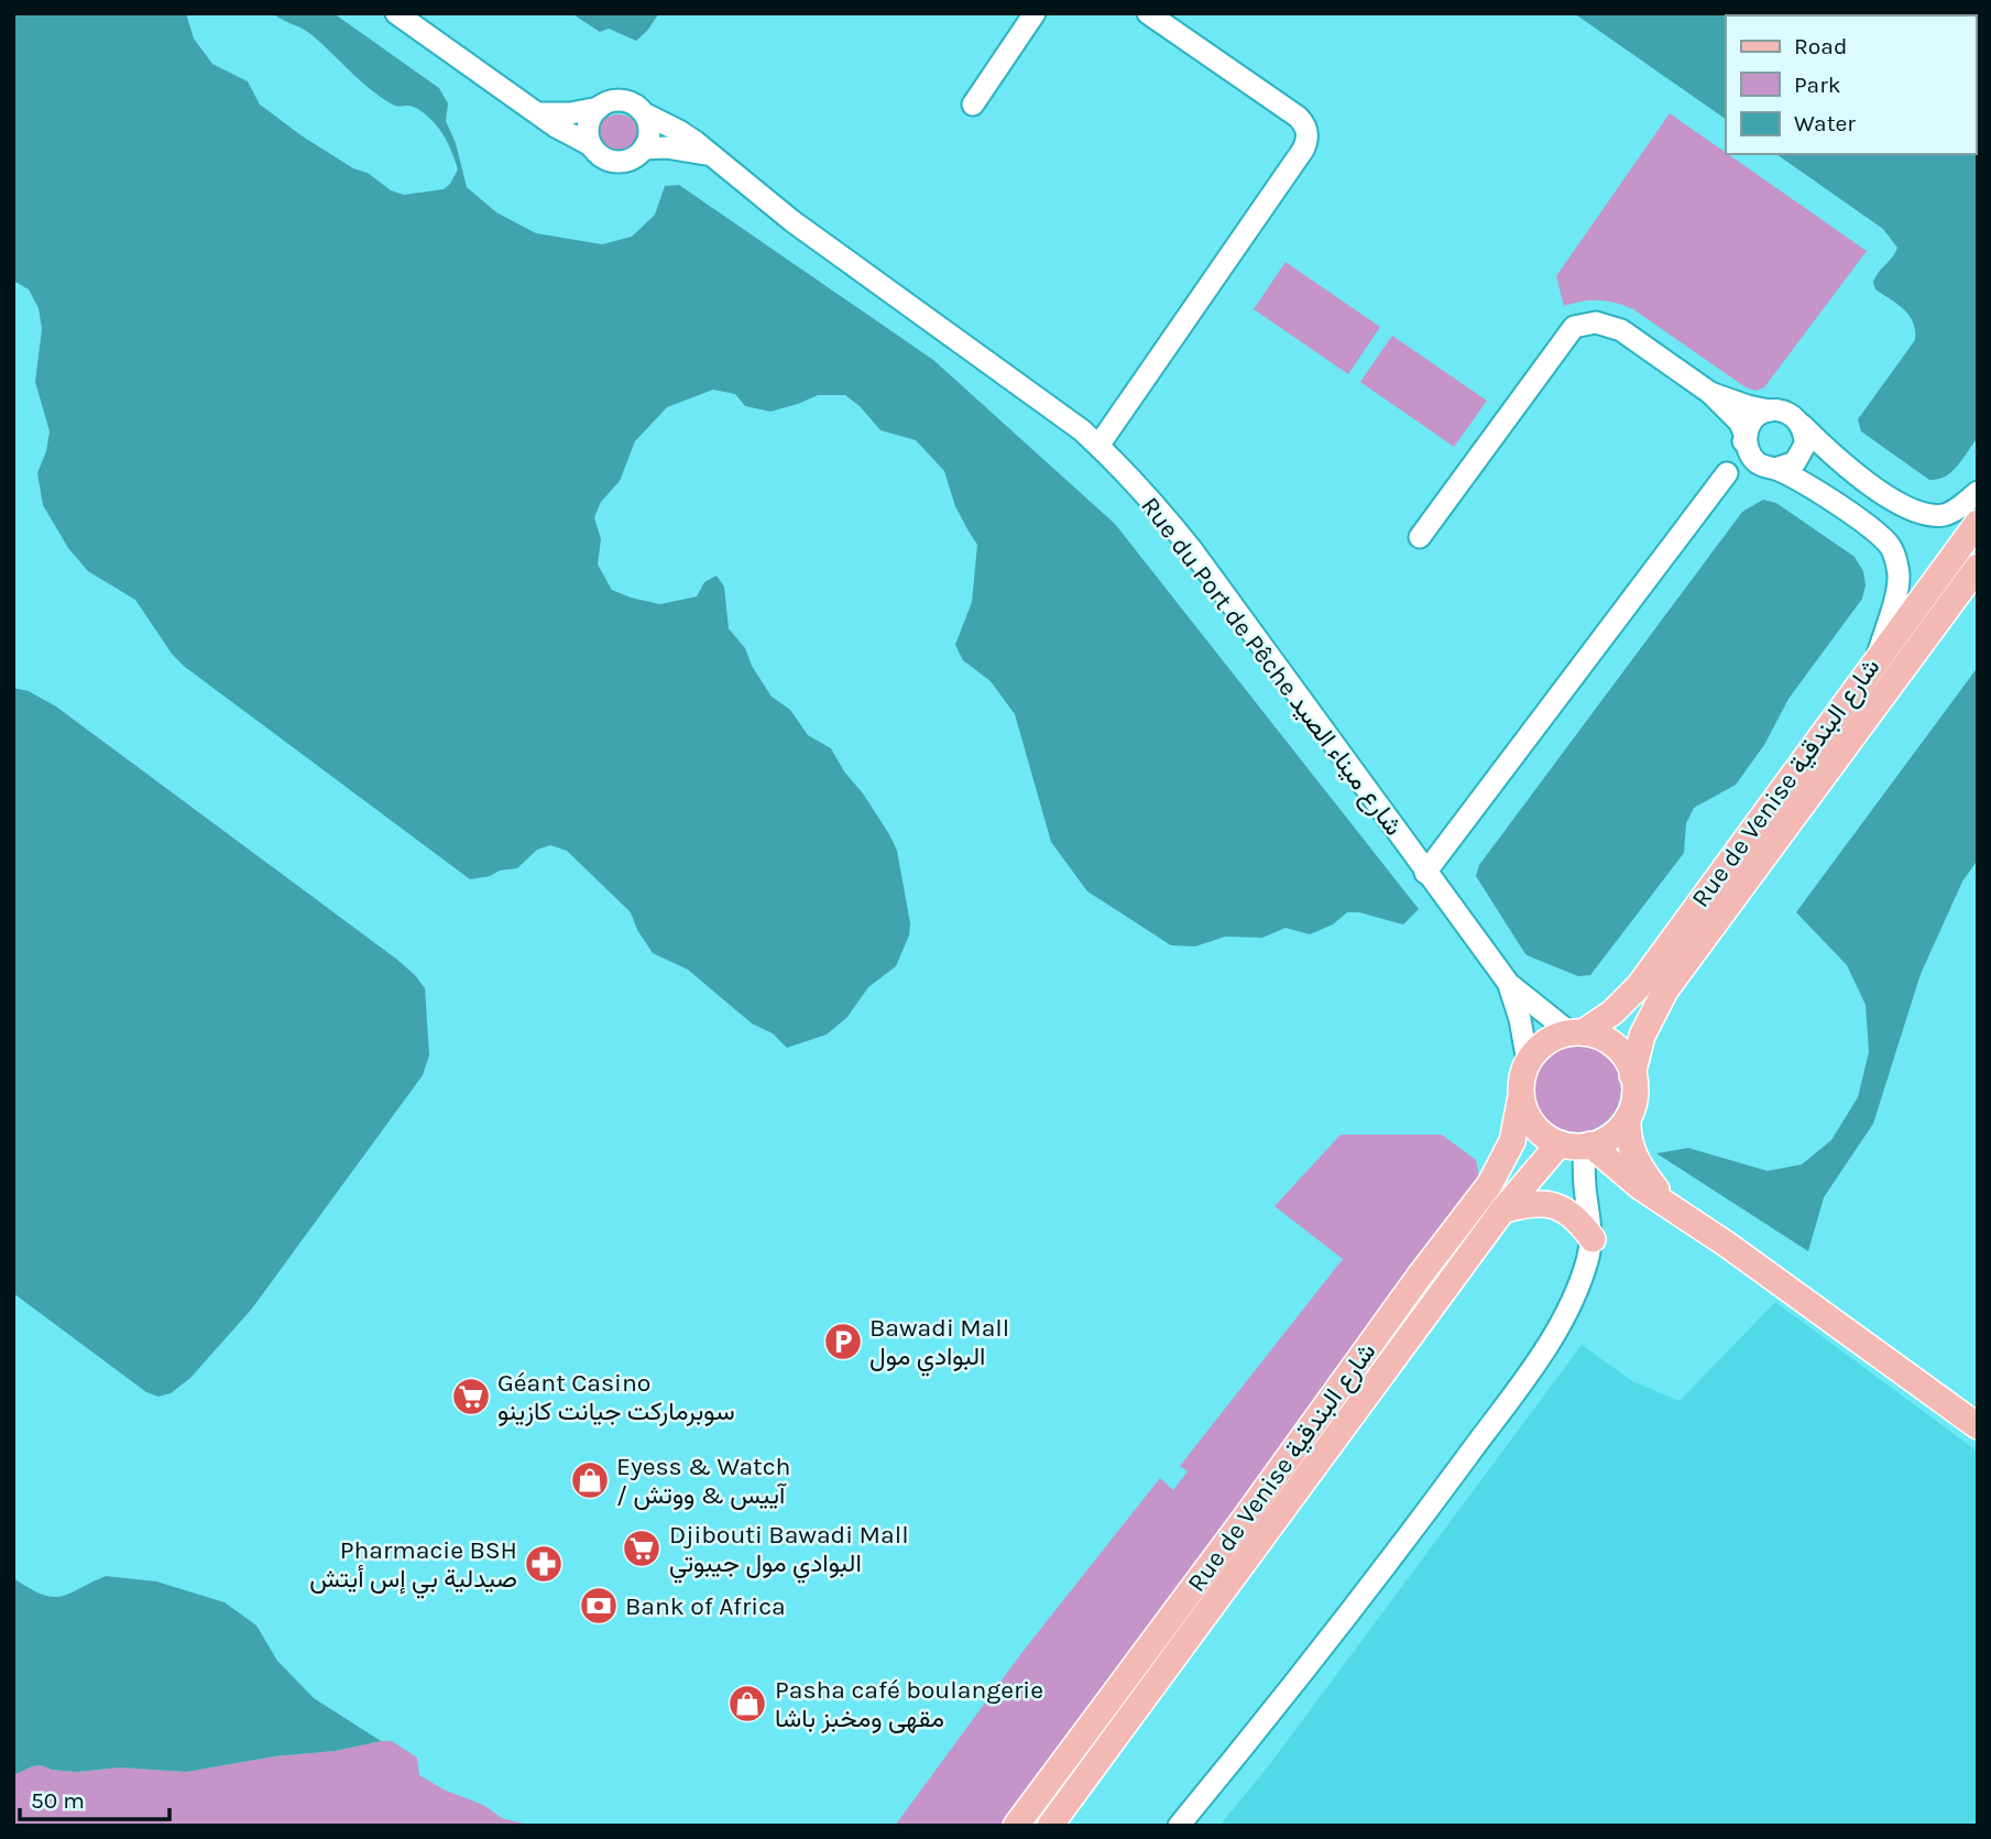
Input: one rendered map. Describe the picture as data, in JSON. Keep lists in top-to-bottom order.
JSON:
{
  "streets": {
    "main road": ["Rue de Venise شارع البندقية"],
    "street": ["Rue du Port de Pêche شارع ميناء الصيد"]
  },
  "crossings": [
    ["Rue du Port de Pêche شارع ميناء الصيد", "Rue de Venise شارع البندقية"]
  ],
  "places": {
    "parking": ["Bawadi Mall البوادي مول"],
    "supermarket": ["Géant Casino سوبرماركت جيانت كازينو", "Djibouti Bawadi Mall البوادي مول جيبوتي"],
    "shop": ["Eyess & Watch / آييس & ووتش", "Pasha café boulangerie مقهى ومخبز باشا"],
    "pharmacy": ["Pharmacie BSH صيدلية بي إس أيتش"],
    "bank": ["Bank of Africa"]
  },
  "legend": ["Road", "Park", "Water"],
  "scale_bar": "50 m"
}
